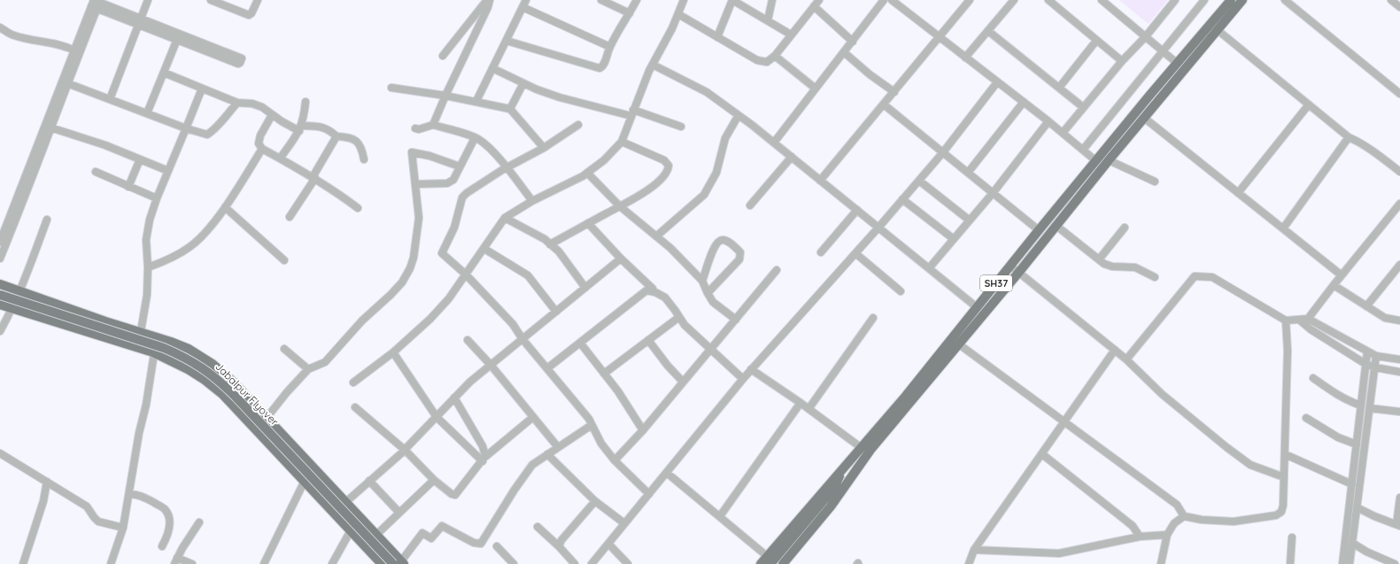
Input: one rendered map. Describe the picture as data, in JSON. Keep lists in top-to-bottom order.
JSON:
{
  "streets": {
    "main road": ["SH37", "Jabalpur Flyover"]
  }
}
